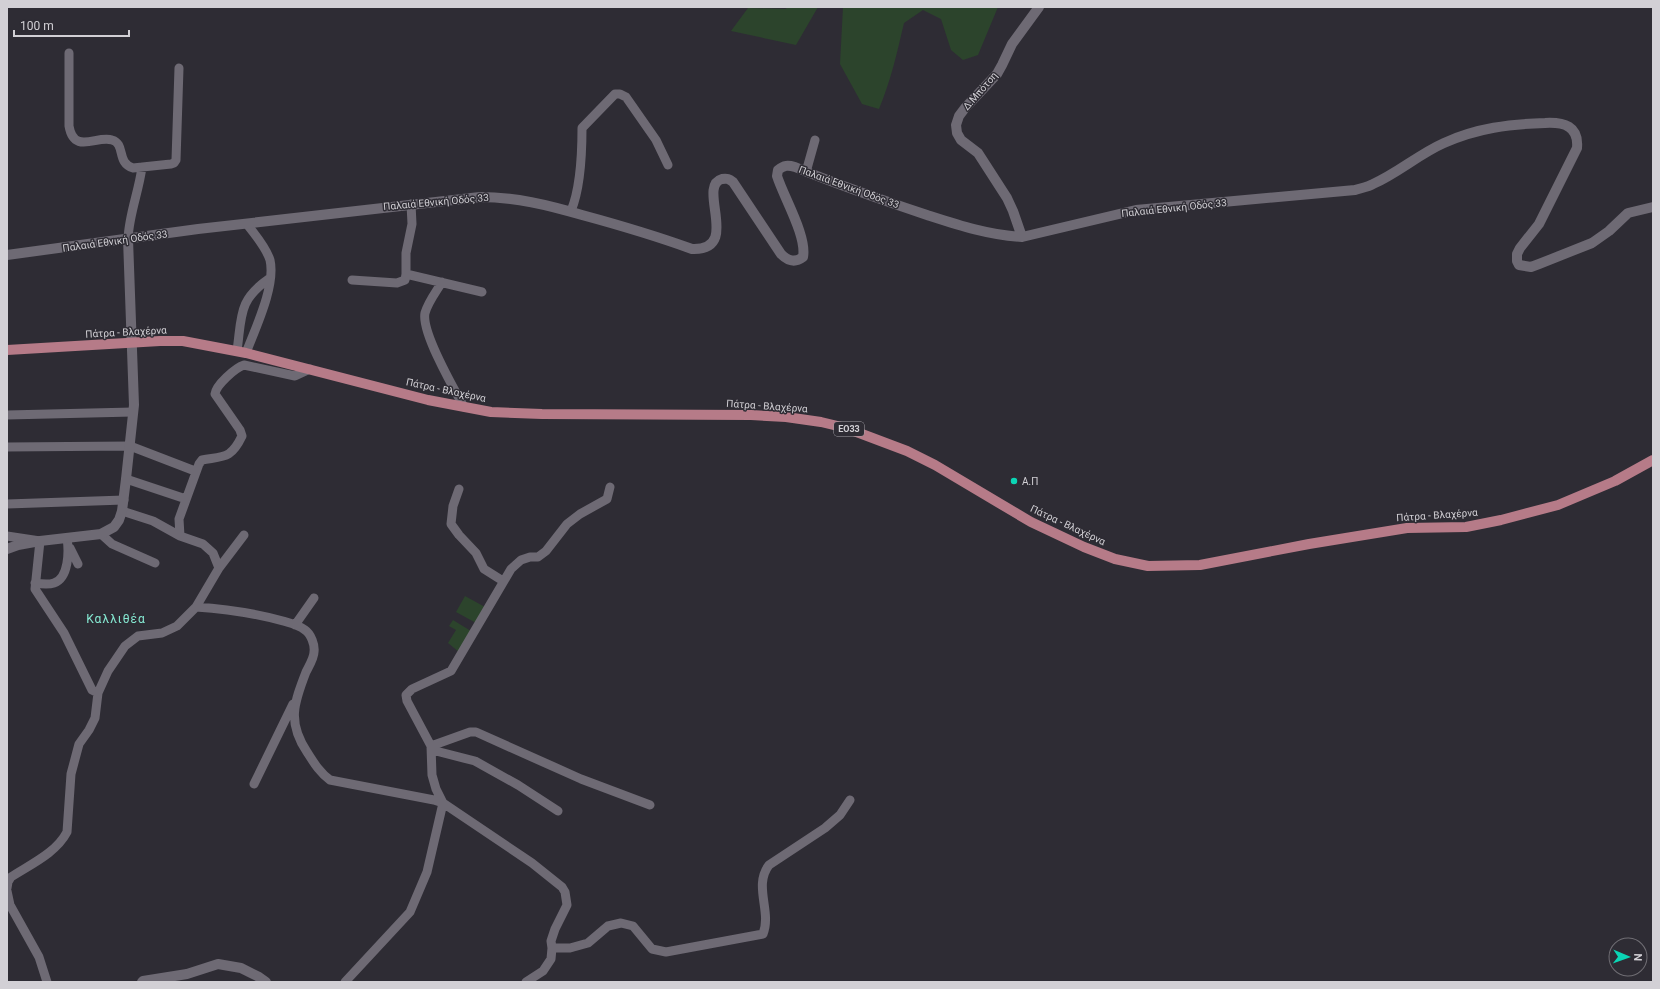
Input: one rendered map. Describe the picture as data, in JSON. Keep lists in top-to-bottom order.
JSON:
{
  "streets": {
    "main road": [
      "Δ.Μπότση",
      "Παλαιά Εθνική Οδός 33",
      "Πάτρα - Βλαχέρνα",
      "ΕΟ33"
    ]
  },
  "crossings": [
    ["Δ.Μπότση", "Παλαιά Εθνική Οδός 33"]
  ],
  "districts": ["Καλλιθέα"],
  "places": ["Α.Π"],
  "scale_bar": "100 m",
  "north": "right"
}
